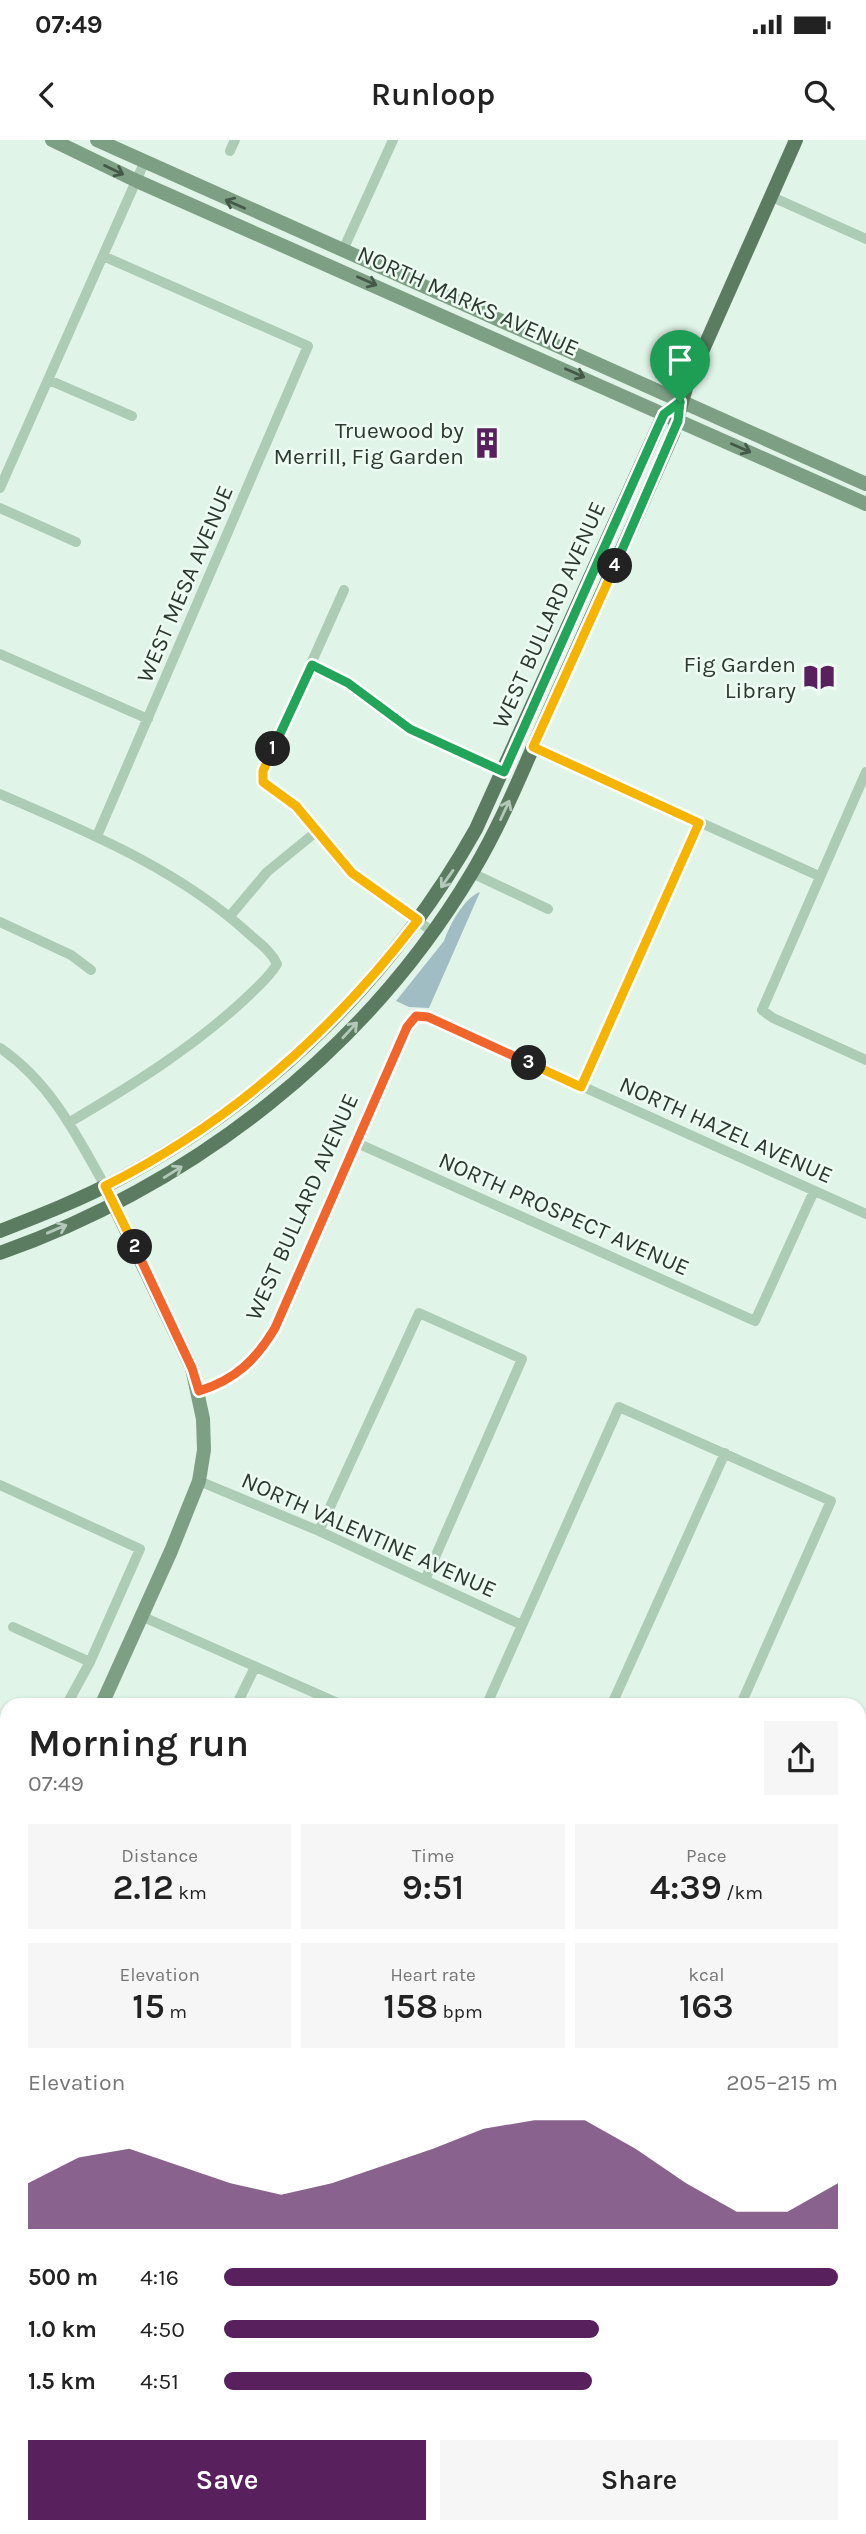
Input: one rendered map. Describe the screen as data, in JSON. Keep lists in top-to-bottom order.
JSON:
{
  "streets": {
    "main road": ["NORTH MARKS AVENUE", "WEST BULLARD AVENUE"],
    "street": [
      "WEST MESA AVENUE",
      "NORTH HAZEL AVENUE",
      "NORTH PROSPECT AVENUE",
      "NORTH VALENTINE AVENUE"
    ]
  },
  "crossings": [
    ["NORTH MARKS AVENUE", "WEST BULLARD AVENUE"],
    ["WEST BULLARD AVENUE", "NORTH HAZEL AVENUE"],
    ["WEST BULLARD AVENUE", "NORTH PROSPECT AVENUE"],
    ["NORTH HAZEL AVENUE", "NORTH PROSPECT AVENUE"]
  ],
  "places": {
    "building": ["Truewood by Merrill, Fig Garden"],
    "library": ["Fig Garden Library"]
  },
  "page": {
    "status": "07:49",
    "header": "Runloop",
    "pins": [
      "4",
      "1",
      "3",
      "2"
    ],
    "heading": ["Morning run", "07:49"],
    "stats": [
      ["Distance", "2.12 km"],
      ["Time", "9:51"],
      ["Pace", "4:39 /km"],
      ["Elevation", "15 m"],
      ["Heart rate", "158 bpm"],
      ["kcal", "163"]
    ],
    "chart": ["Elevation", "205–215 m"],
    "list": [
      {
        "name": "500 m",
        "note": "4:16"
      },
      {
        "name": "1.0 km",
        "note": "4:50"
      },
      {
        "name": "1.5 km",
        "note": "4:51"
      }
    ],
    "buttons": ["Save", "Share"]
  }
}
